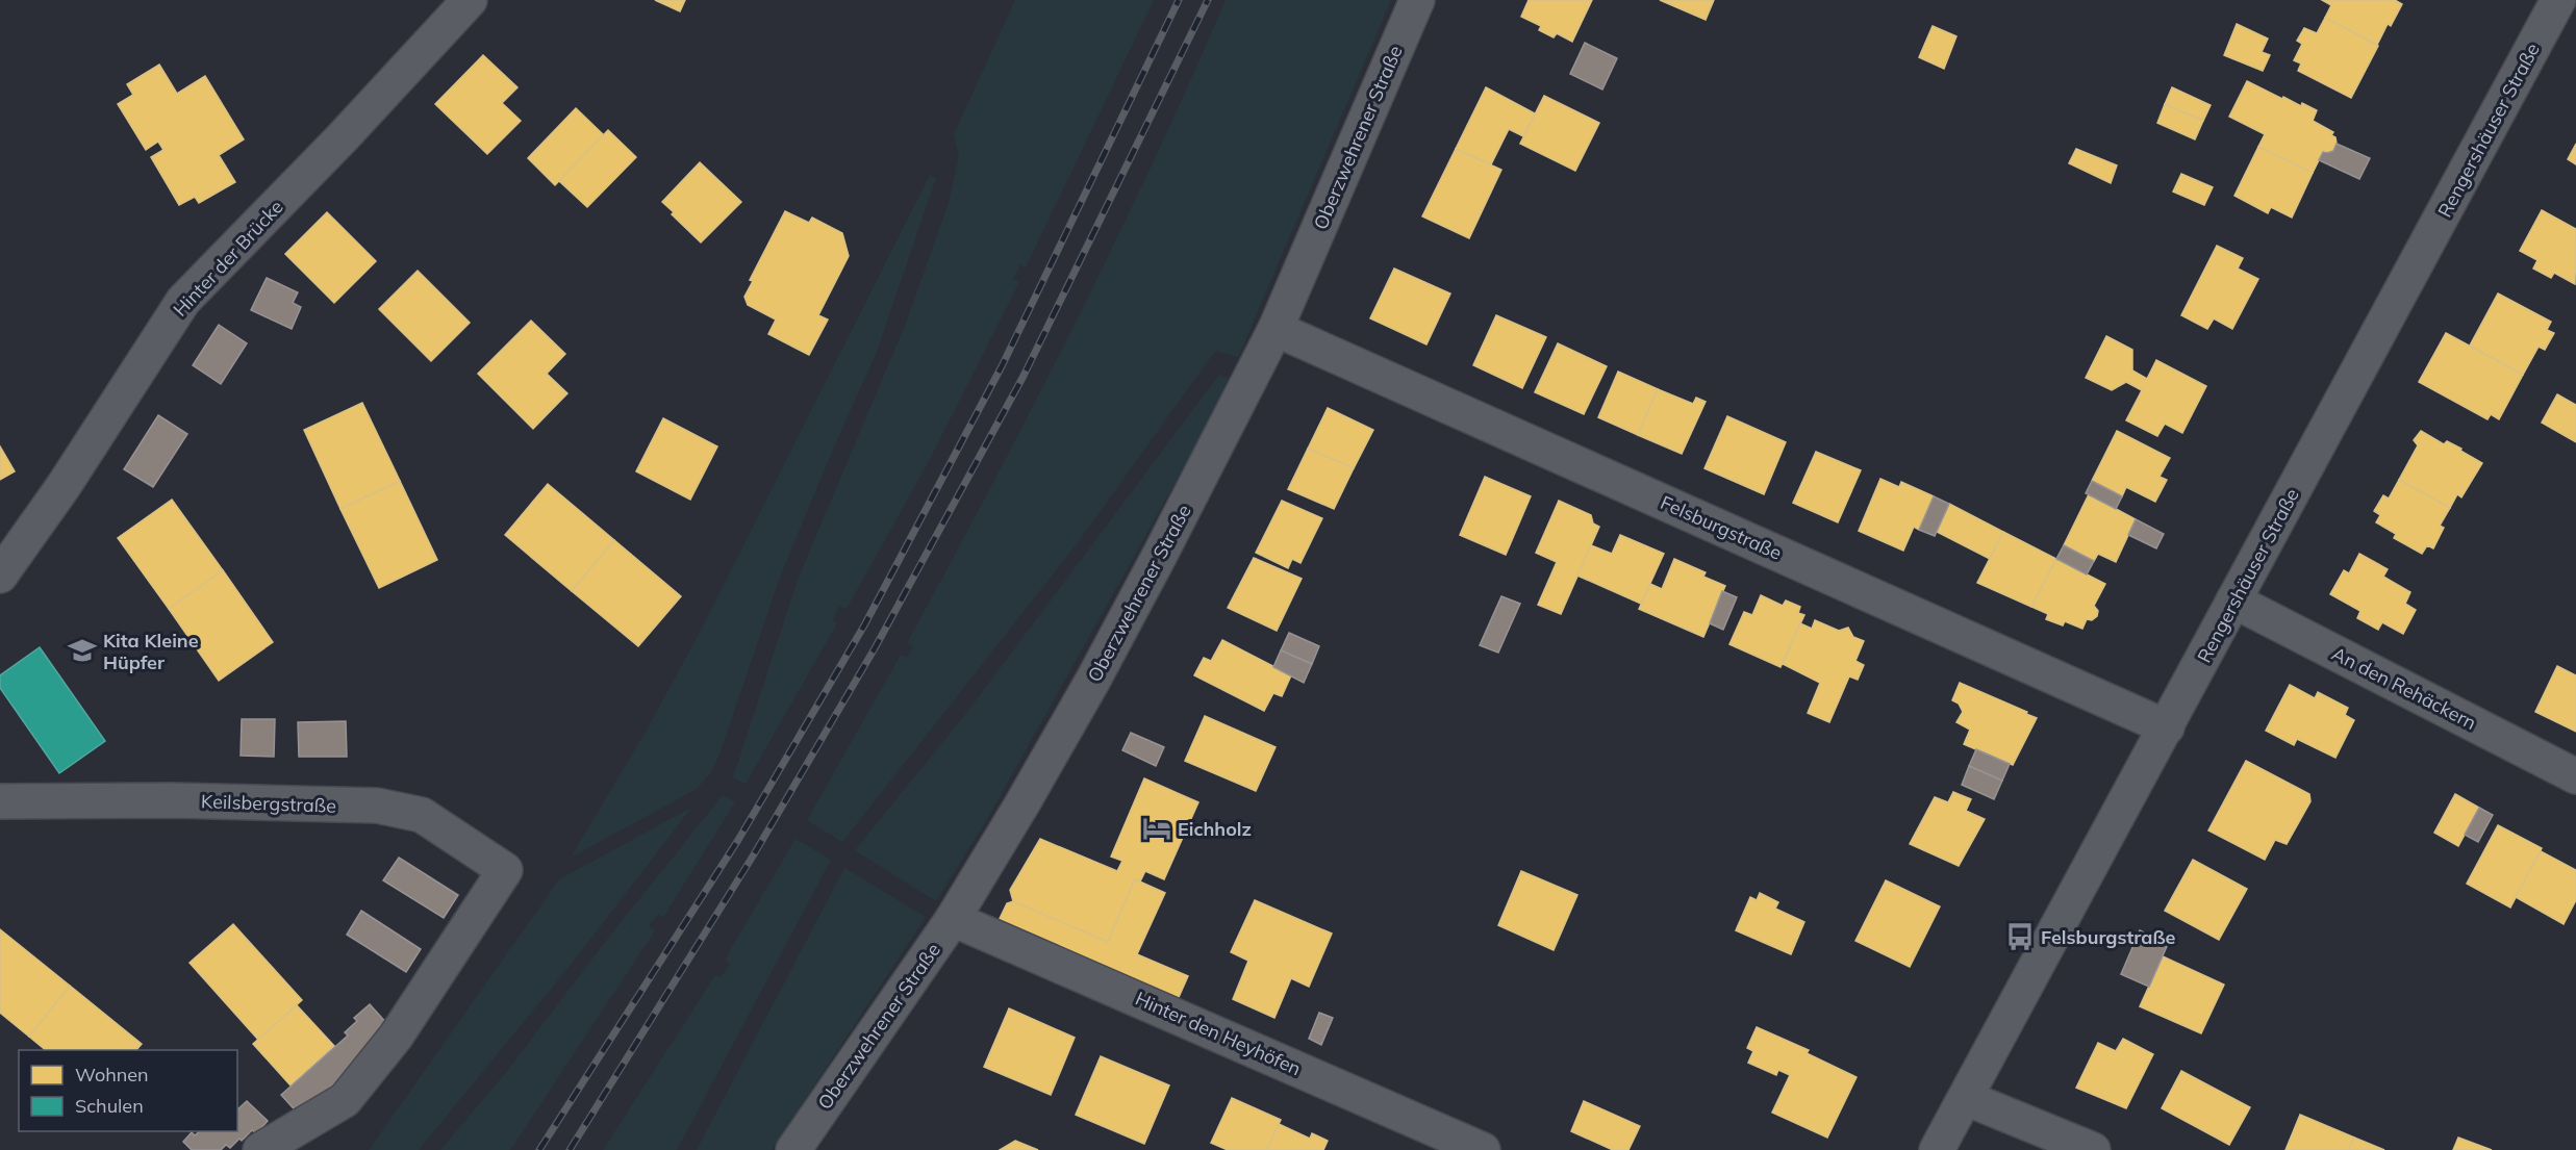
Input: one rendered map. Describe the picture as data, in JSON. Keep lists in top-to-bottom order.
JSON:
{
  "streets": {
    "street": [
      "Rengershäuser Straße",
      "Oberzwehrener Straße",
      "Hinter der Brücke",
      "Felsburgstraße",
      "An den Rehäckern",
      "Keilsbergstraße",
      "Hinter den Heyhöfen"
    ]
  },
  "crossings": [
    ["Rengershäuser Straße", "Felsburgstraße"],
    ["Rengershäuser Straße", "An den Rehäckern"],
    ["Oberzwehrener Straße", "Felsburgstraße"],
    ["Oberzwehrener Straße", "Hinter den Heyhöfen"]
  ],
  "places": {
    "school or university": ["Kita Kleine Hüpfer"],
    "hotel": ["Eichholz"],
    "bus stop": ["Felsburgstraße"]
  },
  "legend": ["Wohnen", "Schulen"]
}
